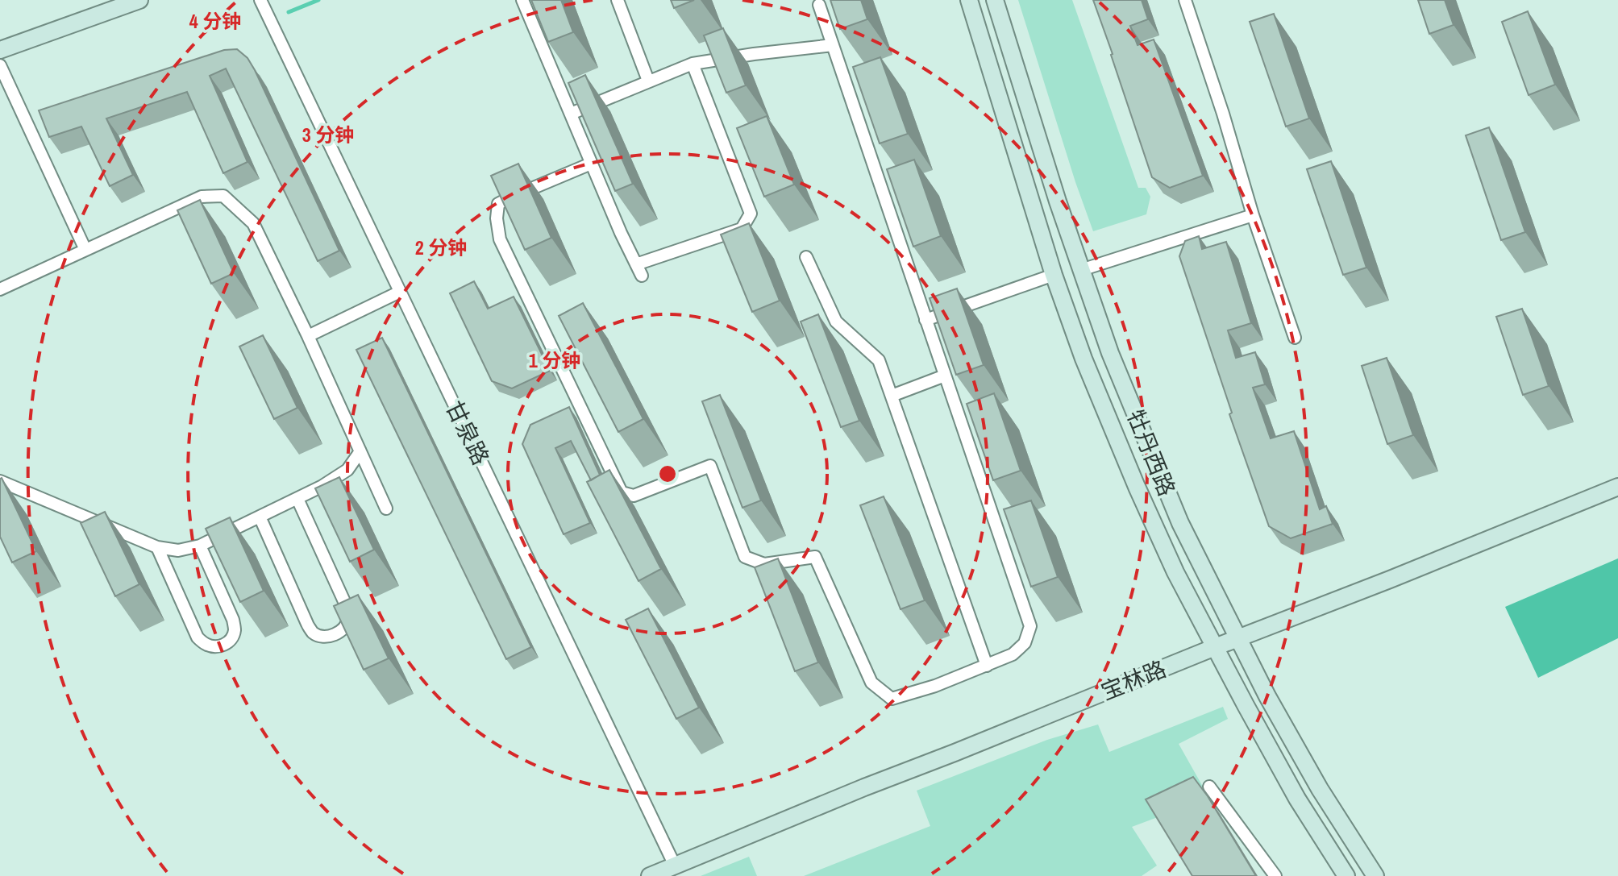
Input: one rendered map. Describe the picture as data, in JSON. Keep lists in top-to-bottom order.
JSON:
{
  "streets": {
    "street": ["甘泉路", "牡丹西路", "宝林路"]
  },
  "crossings": [
    ["甘泉路", "宝林路"],
    ["牡丹西路", "宝林路"]
  ],
  "rings": [
    "4 分钟",
    "3 分钟",
    "2 分钟",
    "1 分钟"
  ]
}
